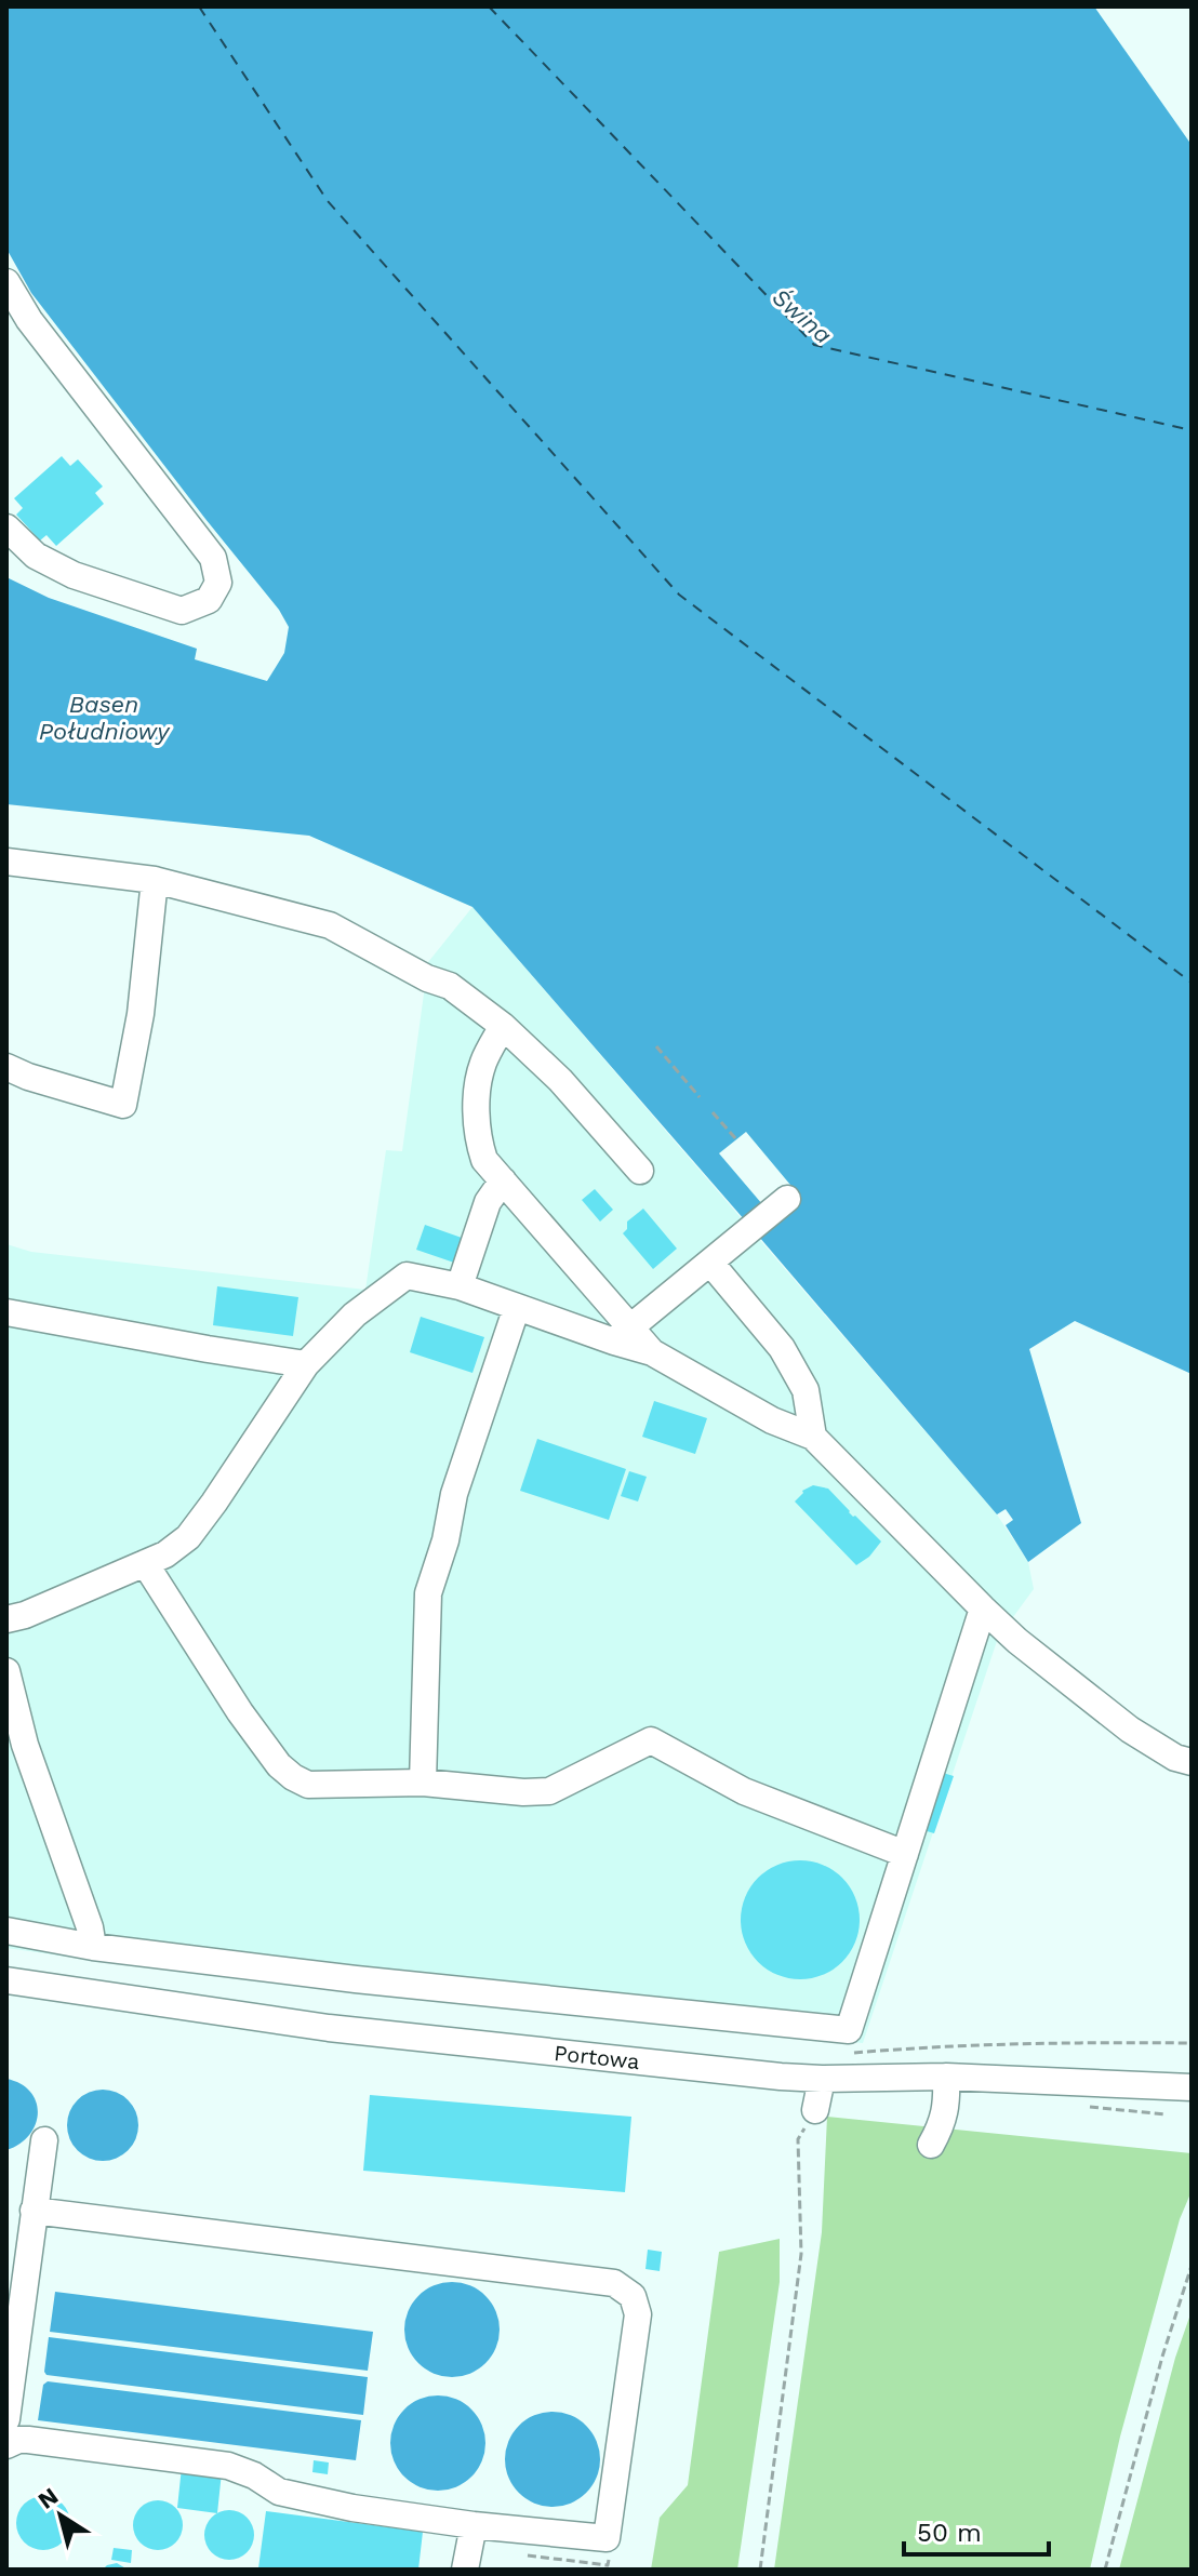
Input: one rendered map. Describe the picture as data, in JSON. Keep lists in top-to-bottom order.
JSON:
{
  "streets": {
    "street": ["Portowa"]
  },
  "water": ["Świna", "Basen Południowy"],
  "scale_bar": "50 m",
  "north": "top left"
}
